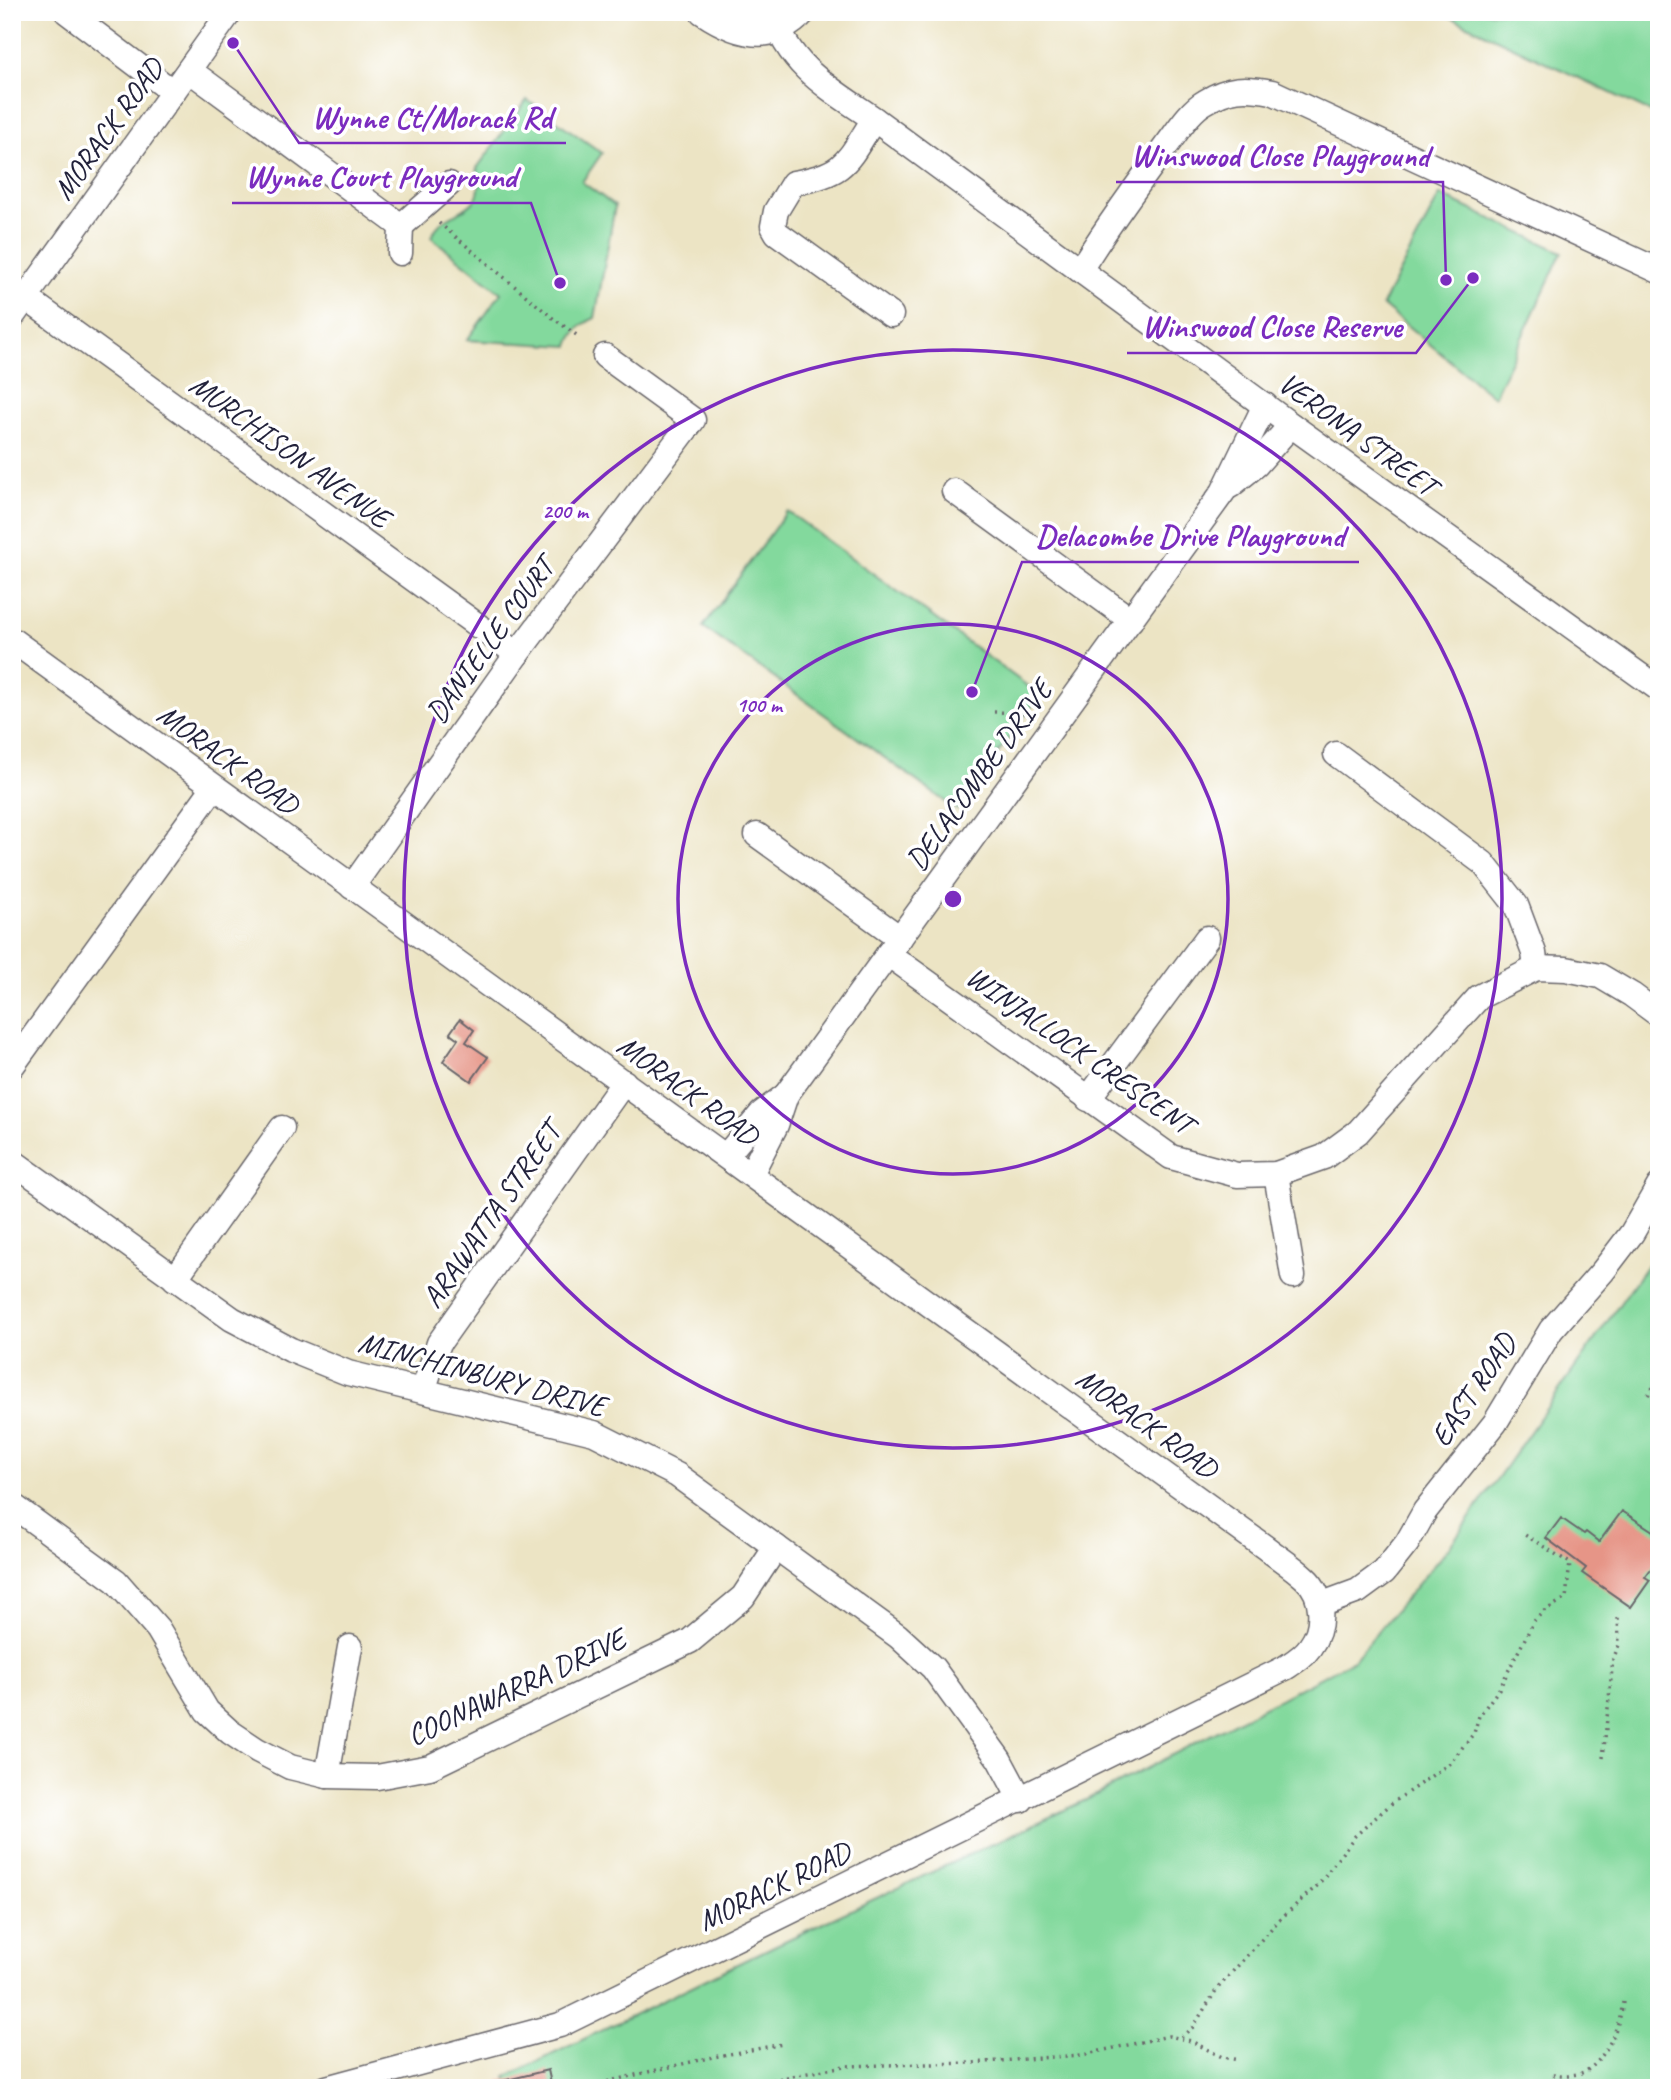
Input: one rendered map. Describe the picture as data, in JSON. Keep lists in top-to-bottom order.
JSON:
{
  "streets": {
    "street": [
      "MORACK ROAD",
      "VERONA STREET",
      "MURCHISON AVENUE",
      "DANIELLE COURT",
      "DELACOMBE DRIVE",
      "WINJALLOCK CRESCENT",
      "ARAWATTA STREET",
      "MINCHINBURY DRIVE",
      "EAST ROAD",
      "COONAWARRA DRIVE"
    ]
  },
  "crossings": [
    ["MORACK ROAD", "MURCHISON AVENUE"],
    ["MORACK ROAD", "DANIELLE COURT"],
    ["MORACK ROAD", "DELACOMBE DRIVE"],
    ["MORACK ROAD", "ARAWATTA STREET"],
    ["MORACK ROAD", "MINCHINBURY DRIVE"],
    ["MORACK ROAD", "EAST ROAD"],
    ["VERONA STREET", "DELACOMBE DRIVE"],
    ["MURCHISON AVENUE", "DANIELLE COURT"],
    ["DELACOMBE DRIVE", "WINJALLOCK CRESCENT"],
    ["ARAWATTA STREET", "MINCHINBURY DRIVE"],
    ["MINCHINBURY DRIVE", "COONAWARRA DRIVE"]
  ],
  "places": [
    "Wynne Ct/Morack Rd",
    "Winswood Close Reserve",
    "Winswood Close Playground",
    "Wynne Court Playground",
    "Delacombe Drive Playground"
  ],
  "rings": ["200 m", "100 m"]
}
